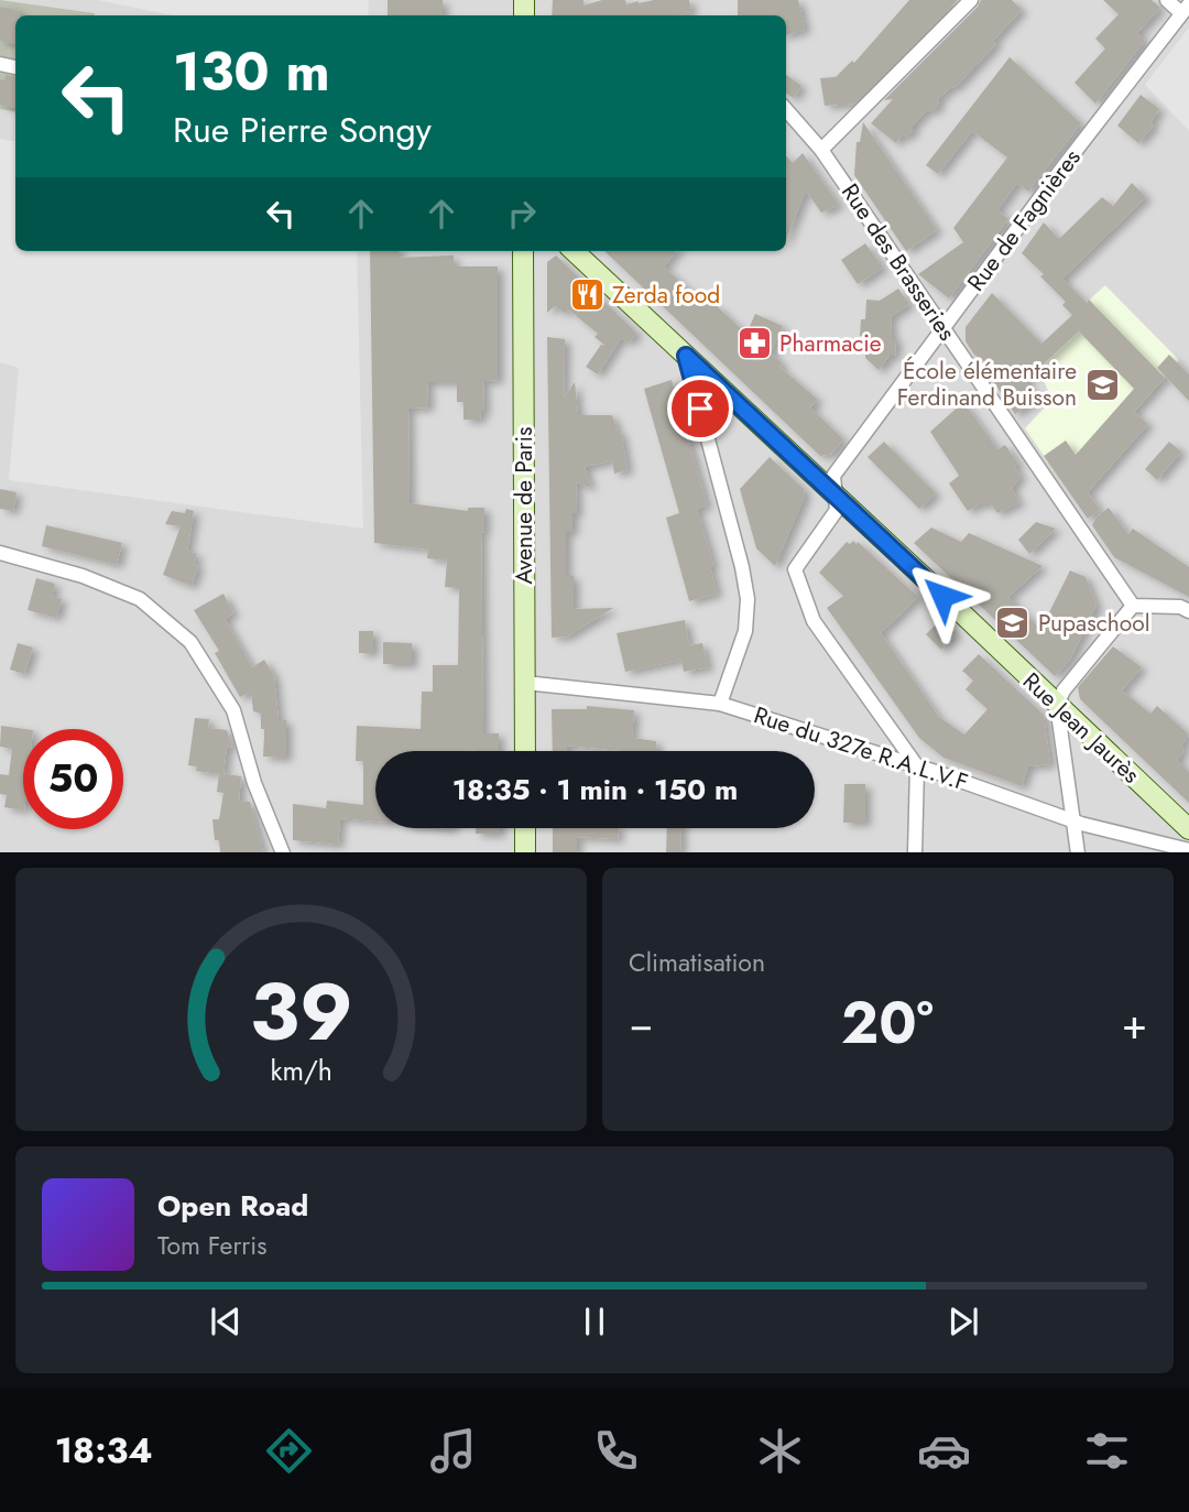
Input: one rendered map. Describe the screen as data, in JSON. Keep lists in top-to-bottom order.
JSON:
{
  "streets": {
    "main road": ["Avenue de Paris", "Rue Jean Jaurès"],
    "street": ["Rue de Fagnières", "Rue des Brasseries", "Rue du 327e R.A.L.V.F"]
  },
  "crossings": [
    ["Rue de Fagnières", "Rue des Brasseries"],
    ["Rue de Fagnières", "Rue Jean Jaurès"],
    ["Rue de Fagnières", "Rue du 327e R.A.L.V.F"],
    ["Avenue de Paris", "Rue du 327e R.A.L.V.F"]
  ],
  "places": {
    "restaurant": ["Zerda food"],
    "pharmacy": ["Pharmacie"],
    "school or university": ["École élémentaire Ferdinand Buisson", "Pupaschool"]
  },
  "page": {
    "turn": ["130 m", "Rue Pierre Songy"],
    "limit": "50",
    "trip": "18:35 · 1 min · 150 m",
    "tile": "Climatisation",
    "heat": ["−", "20°", "+"],
    "song": ["Open Road", "Tom Ferris"],
    "tabs": "18:34",
    "gauge": ["39", "km/h"]
  }
}
